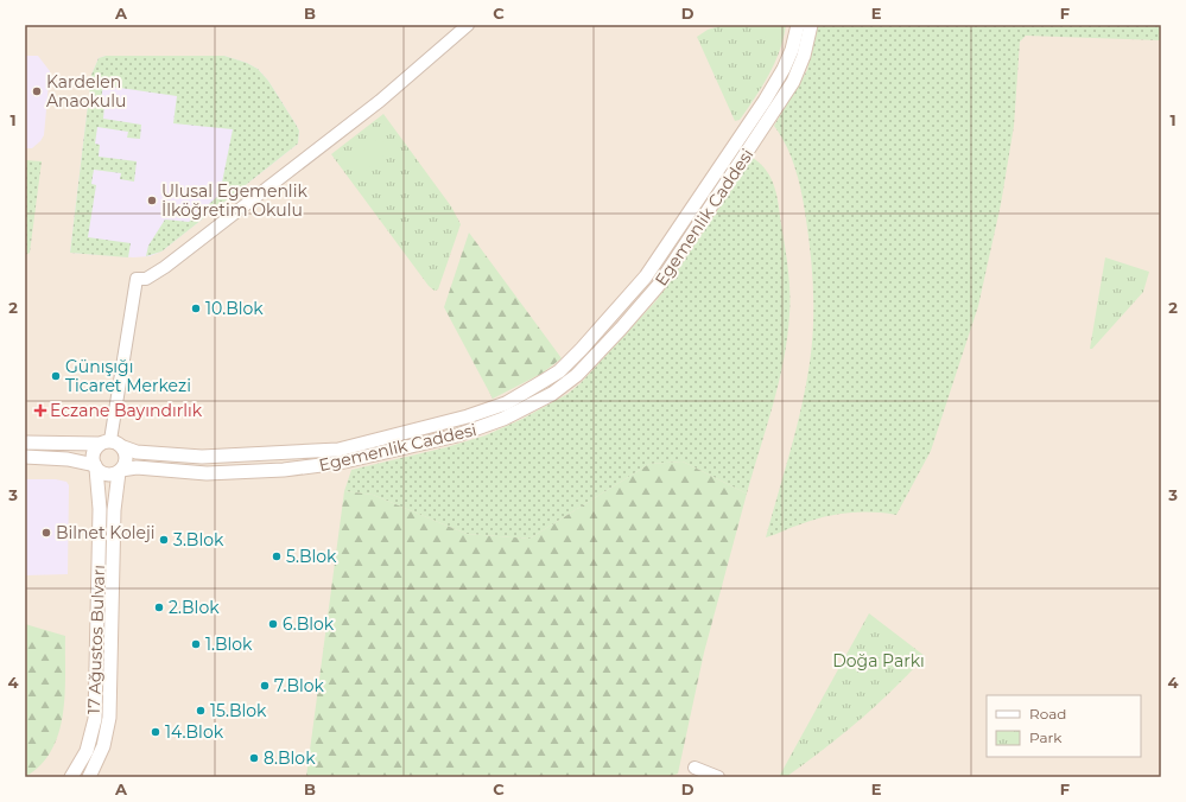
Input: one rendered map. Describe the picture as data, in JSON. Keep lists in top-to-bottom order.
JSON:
{
  "streets": {
    "main road": ["Egemenlik Caddesi", "17 Ağustos Bulvarı"]
  },
  "crossings": [
    ["Egemenlik Caddesi", "17 Ağustos Bulvarı"]
  ],
  "parks": ["Doğa Parkı"],
  "places": {
    "other": [
      "Kardelen Anaokulu",
      "Ulusal Egemenlik İlköğretim Okulu",
      "10.Blok",
      "Günışığı Ticaret Merkezi",
      "Bilnet Koleji",
      "3.Blok",
      "5.Blok",
      "2.Blok",
      "6.Blok",
      "1.Blok",
      "7.Blok",
      "15.Blok",
      "14.Blok",
      "8.Blok"
    ],
    "health": ["Eczane Bayındırlık"]
  },
  "legend": ["Road", "Park"],
  "grid": {
    "columns": [
      "A",
      "B",
      "C",
      "D",
      "E",
      "F"
    ],
    "rows": [
      "1",
      "2",
      "3",
      "4"
    ]
  }
}
